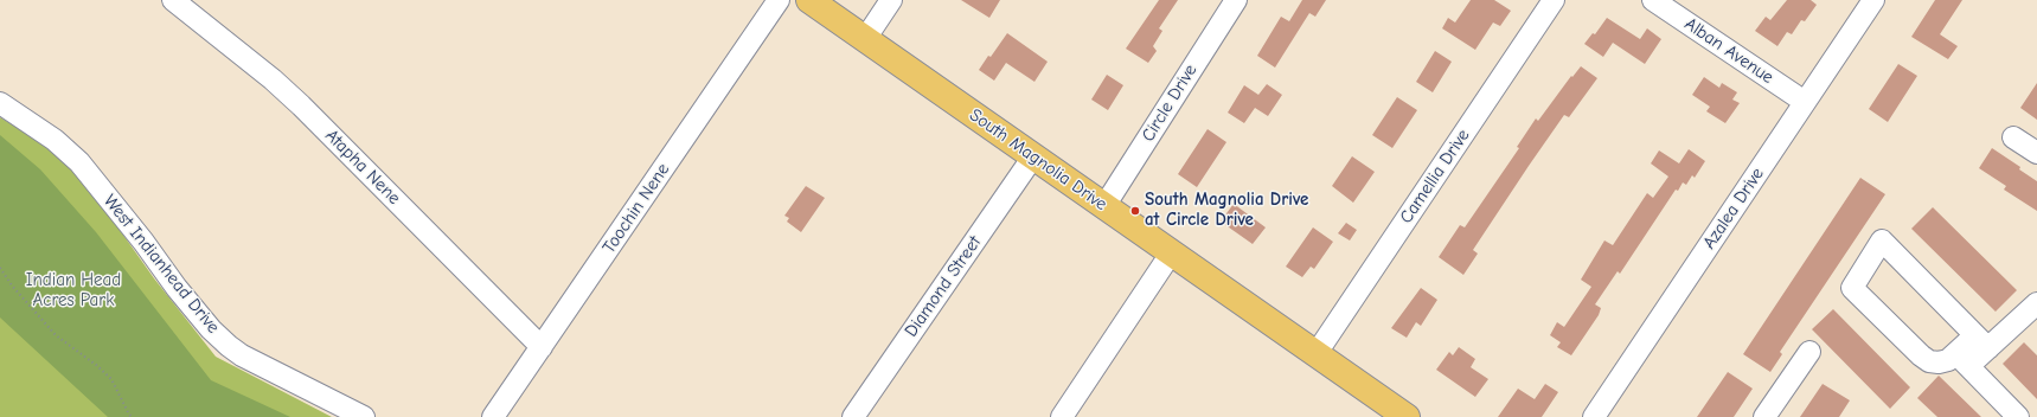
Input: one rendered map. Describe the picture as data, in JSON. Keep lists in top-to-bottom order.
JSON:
{
  "streets": {
    "main road": ["South Magnolia Drive"],
    "street": [
      "Alban Avenue",
      "Circle Drive",
      "Atapha Nene",
      "Camellia Drive",
      "Toochin Nene",
      "Azalea Drive",
      "West Indianhead Drive",
      "Diamond Street"
    ]
  },
  "crossings": [
    ["Alban Avenue", "Azalea Drive"],
    ["Circle Drive", "South Magnolia Drive"],
    ["South Magnolia Drive", "Camellia Drive"],
    ["South Magnolia Drive", "Diamond Street"],
    ["Atapha Nene", "Toochin Nene"]
  ],
  "parks": ["Indian Head Acres Park"],
  "places": ["South Magnolia Drive at Circle Drive"]
}
